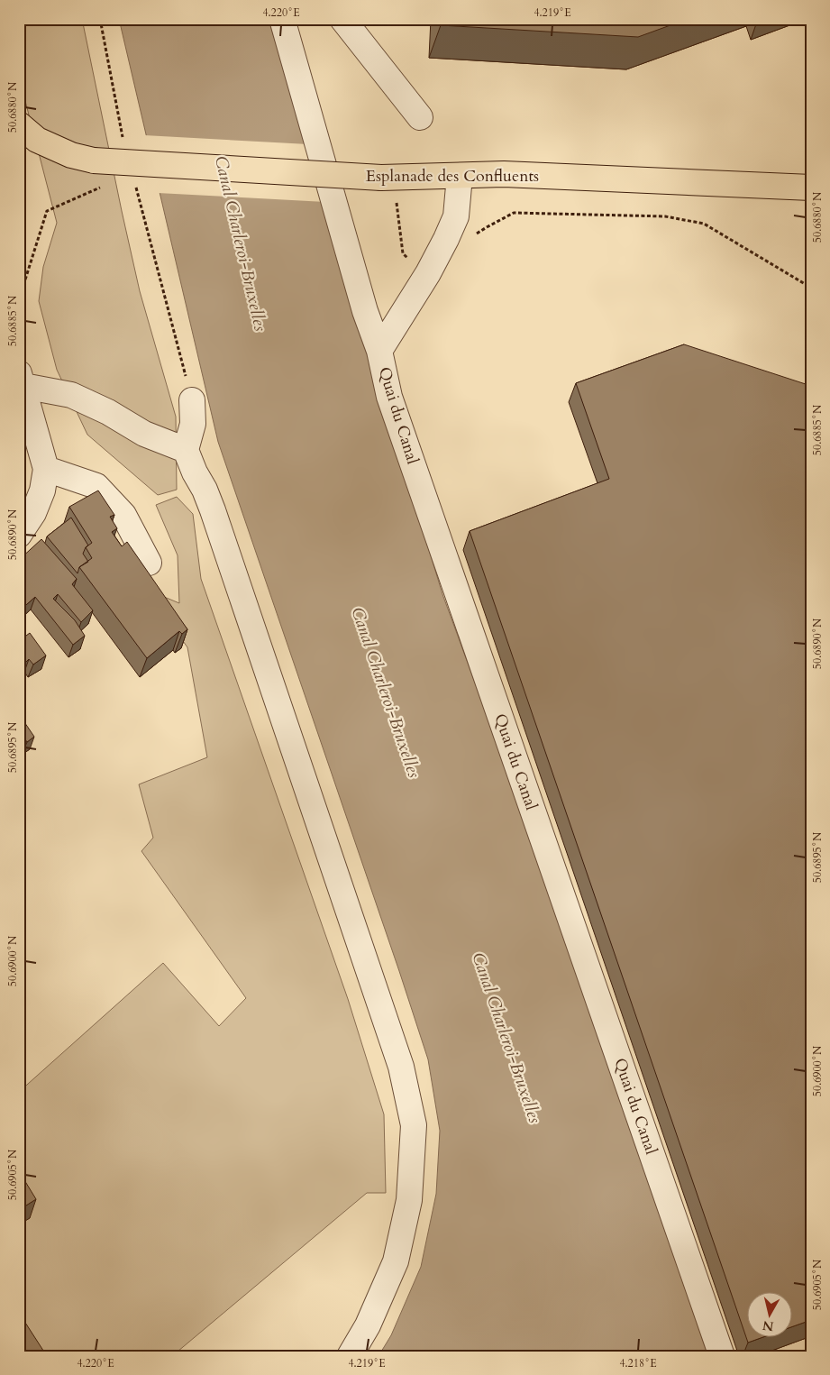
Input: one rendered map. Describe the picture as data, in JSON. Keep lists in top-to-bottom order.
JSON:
{
  "streets": {
    "main road": ["Esplanade des Confluents"],
    "street": ["Quai du Canal"]
  },
  "crossings": [
    ["Esplanade des Confluents", "Quai du Canal"]
  ],
  "water": ["Canal Charleroi-Bruxelles"],
  "north": "bottom",
  "coordinates": [
    "4.220°E",
    "4.219°E",
    "50.6880°N",
    "50.6885°N",
    "50.6890°N",
    "50.6895°N",
    "50.6900°N",
    "50.6905°N",
    "4.218°E"
  ]
}
